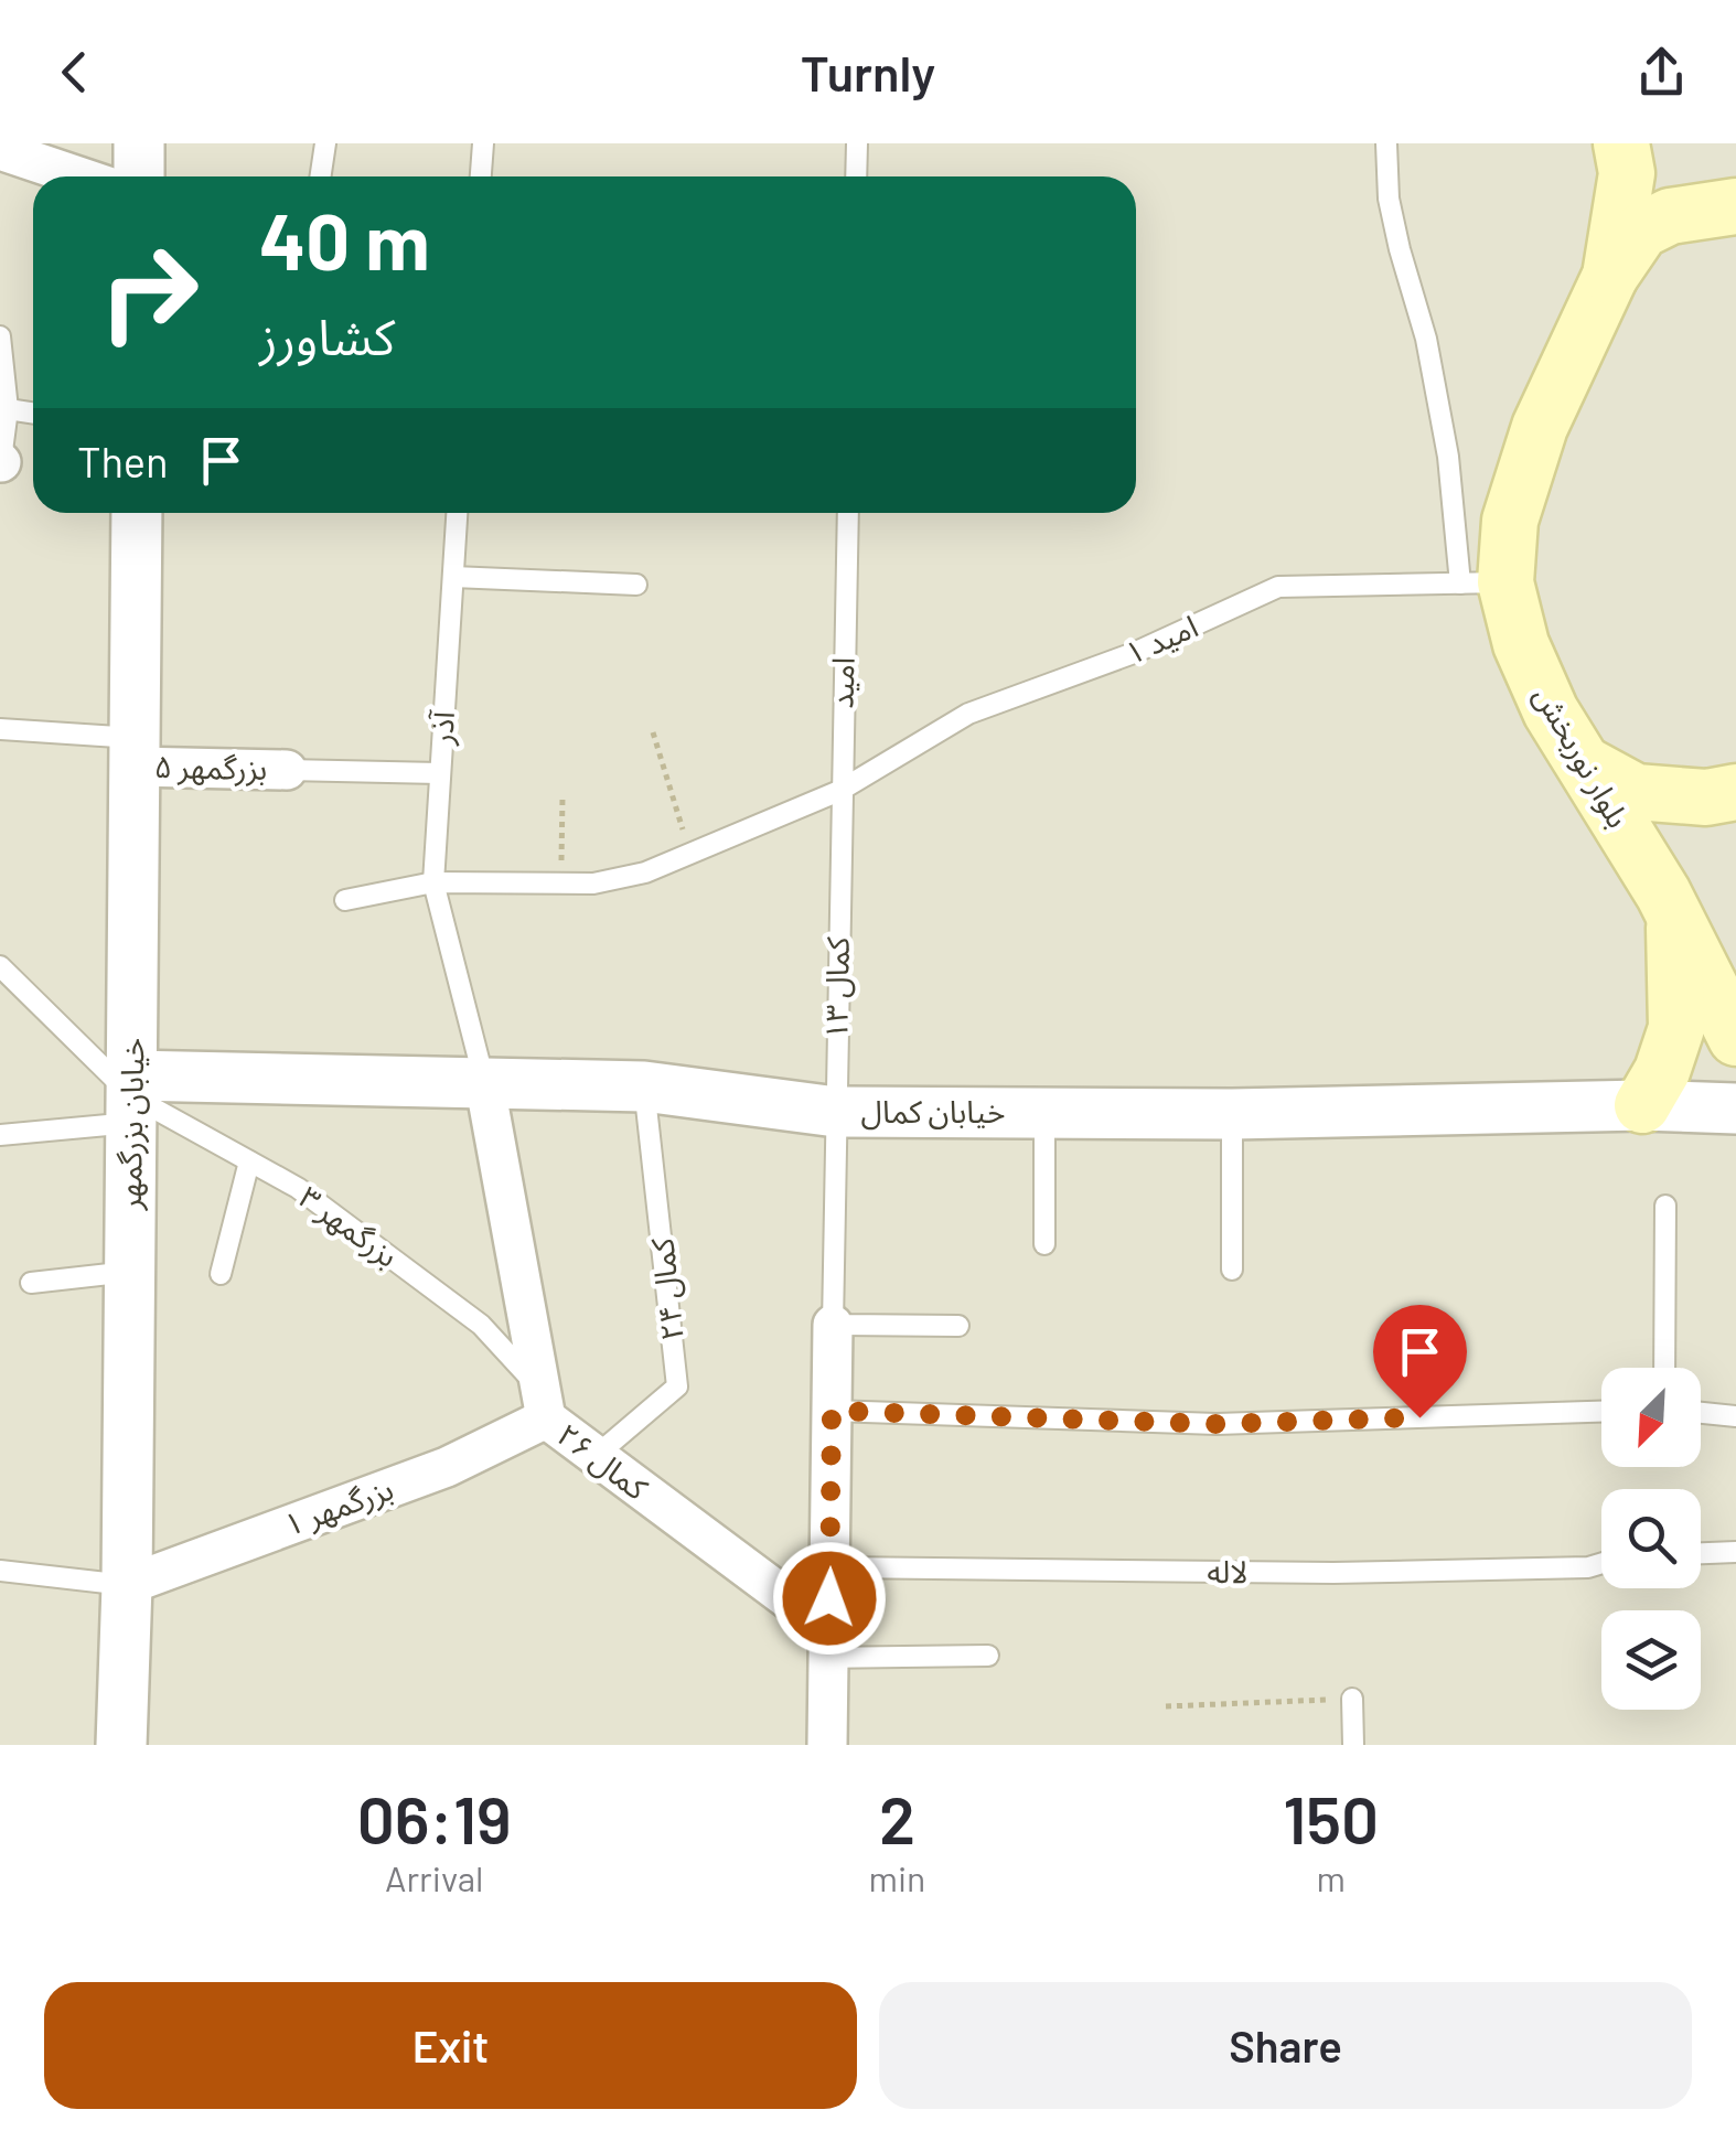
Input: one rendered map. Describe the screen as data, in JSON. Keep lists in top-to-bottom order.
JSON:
{
  "streets": {
    "main road": ["بلوار نوربخش"],
    "street": [
      "بزرگمهر ۵",
      "خیابان کمال",
      "خیابان بزرگمهر",
      "کمال ۲۶",
      "بزرگمهر ۱"
    ],
    "lane": [
      "امید ۱",
      "امید",
      "آذر",
      "کمال ۱۳",
      "بزرگمهر ۳",
      "کمال ۲۴",
      "لاله"
    ]
  },
  "crossings": [
    ["امید ۱", "امید"],
    ["امید ۱", "آذر"],
    ["امید ۱", "بلوار نوربخش"],
    ["امید", "کمال ۱۳"],
    ["آذر", "خیابان کمال"],
    ["آذر", "کمال ۲۶"],
    ["بزرگمهر ۵", "خیابان بزرگمهر"],
    ["کمال ۱۳", "خیابان کمال"],
    ["خیابان کمال", "خیابان بزرگمهر"],
    ["خیابان کمال", "بزرگمهر ۳"],
    ["خیابان کمال", "کمال ۲۴"],
    ["خیابان کمال", "کمال ۲۶"],
    ["خیابان بزرگمهر", "بزرگمهر ۳"],
    ["خیابان بزرگمهر", "بزرگمهر ۱"],
    ["بزرگمهر ۳", "کمال ۲۶"],
    ["بزرگمهر ۳", "بزرگمهر ۱"],
    ["کمال ۲۴", "کمال ۲۶"],
    ["کمال ۲۶", "بزرگمهر ۱"]
  ],
  "north": "bottom left",
  "page": {
    "header": "Turnly",
    "turn": ["40 m", "کشاورز"],
    "then": "Then",
    "eta": [
      "06:19",
      "Arrival",
      "2",
      "min",
      "150",
      "m"
    ],
    "buttons": ["Exit", "Share"]
  }
}
